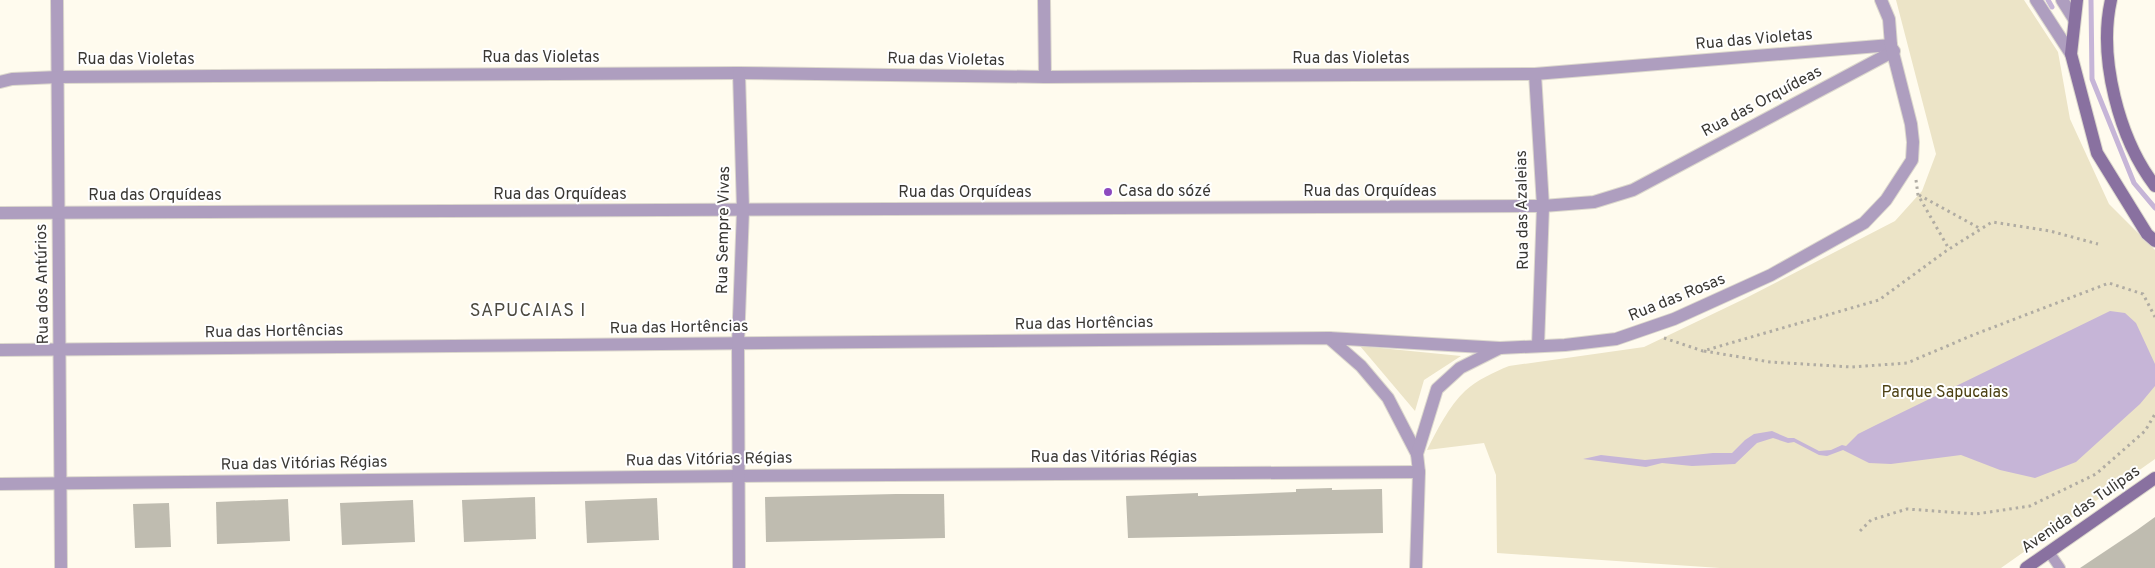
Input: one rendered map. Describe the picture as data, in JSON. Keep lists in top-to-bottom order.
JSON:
{
  "streets": {
    "street": [
      "Rua das Violetas",
      "Rua das Orquídeas",
      "Rua das Azaleias",
      "Rua Sempre Vivas",
      "Rua dos Antúrios",
      "Rua das Rosas",
      "Rua das Hortências",
      "Rua das Vitórias Régias",
      "Avenida das Tulipas"
    ]
  },
  "crossings": [
    ["Rua das Violetas", "Rua das Orquídeas"],
    ["Rua das Violetas", "Rua das Azaleias"],
    ["Rua das Violetas", "Rua Sempre Vivas"],
    ["Rua das Violetas", "Rua dos Antúrios"],
    ["Rua das Violetas", "Rua das Rosas"],
    ["Rua das Orquídeas", "Rua das Azaleias"],
    ["Rua das Orquídeas", "Rua Sempre Vivas"],
    ["Rua das Orquídeas", "Rua dos Antúrios"],
    ["Rua das Orquídeas", "Rua das Rosas"],
    ["Rua das Azaleias", "Rua das Rosas"],
    ["Rua Sempre Vivas", "Rua das Hortências"],
    ["Rua Sempre Vivas", "Rua das Vitórias Régias"],
    ["Rua dos Antúrios", "Rua das Hortências"],
    ["Rua dos Antúrios", "Rua das Vitórias Régias"],
    ["Rua das Rosas", "Rua das Hortências"],
    ["Rua das Rosas", "Rua das Vitórias Régias"]
  ],
  "districts": ["SAPUCAIAS I"],
  "parks": ["Parque Sapucaias"],
  "places": ["Casa do sózé"]
}
